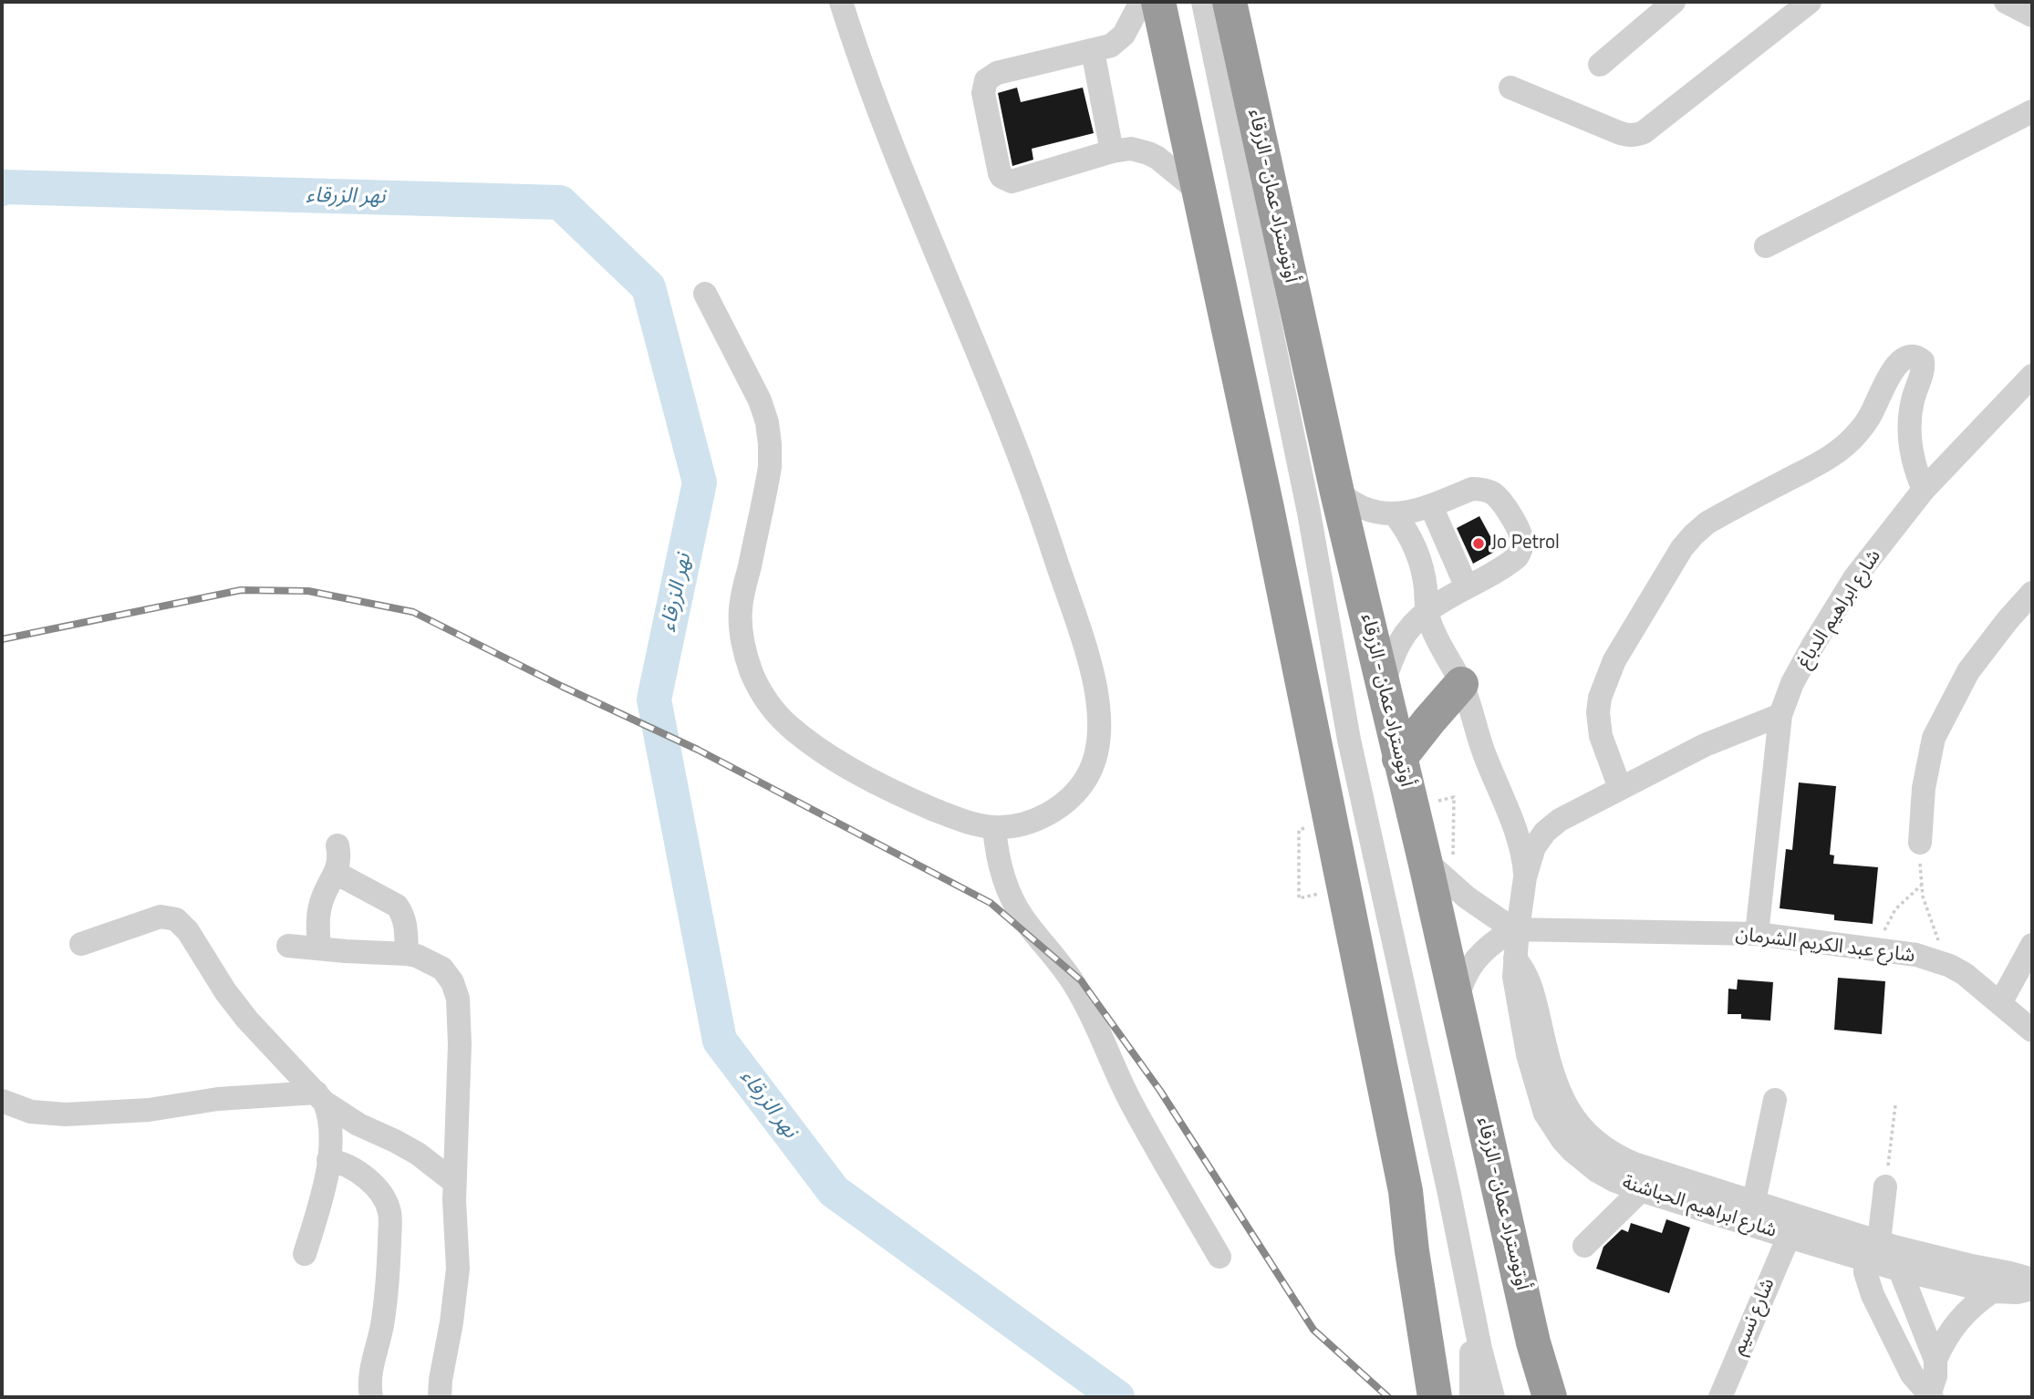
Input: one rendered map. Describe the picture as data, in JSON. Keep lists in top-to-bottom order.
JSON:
{
  "streets": {
    "highway": ["أوتوستراد عمان - الزرقاء"],
    "street": [
      "شارع ابراهيم الدباغ",
      "شارع عبد الكريم الشرمان",
      "شارع ابراهيم الحباشنة",
      "شارع نسيم"
    ]
  },
  "crossings": [
    ["شارع ابراهيم الدباغ", "شارع عبد الكريم الشرمان"],
    ["شارع عبد الكريم الشرمان", "شارع ابراهيم الحباشنة"],
    ["شارع ابراهيم الحباشنة", "شارع نسيم"]
  ],
  "water": ["نهر الزرقاء"],
  "places": ["Jo Petrol"]
}
